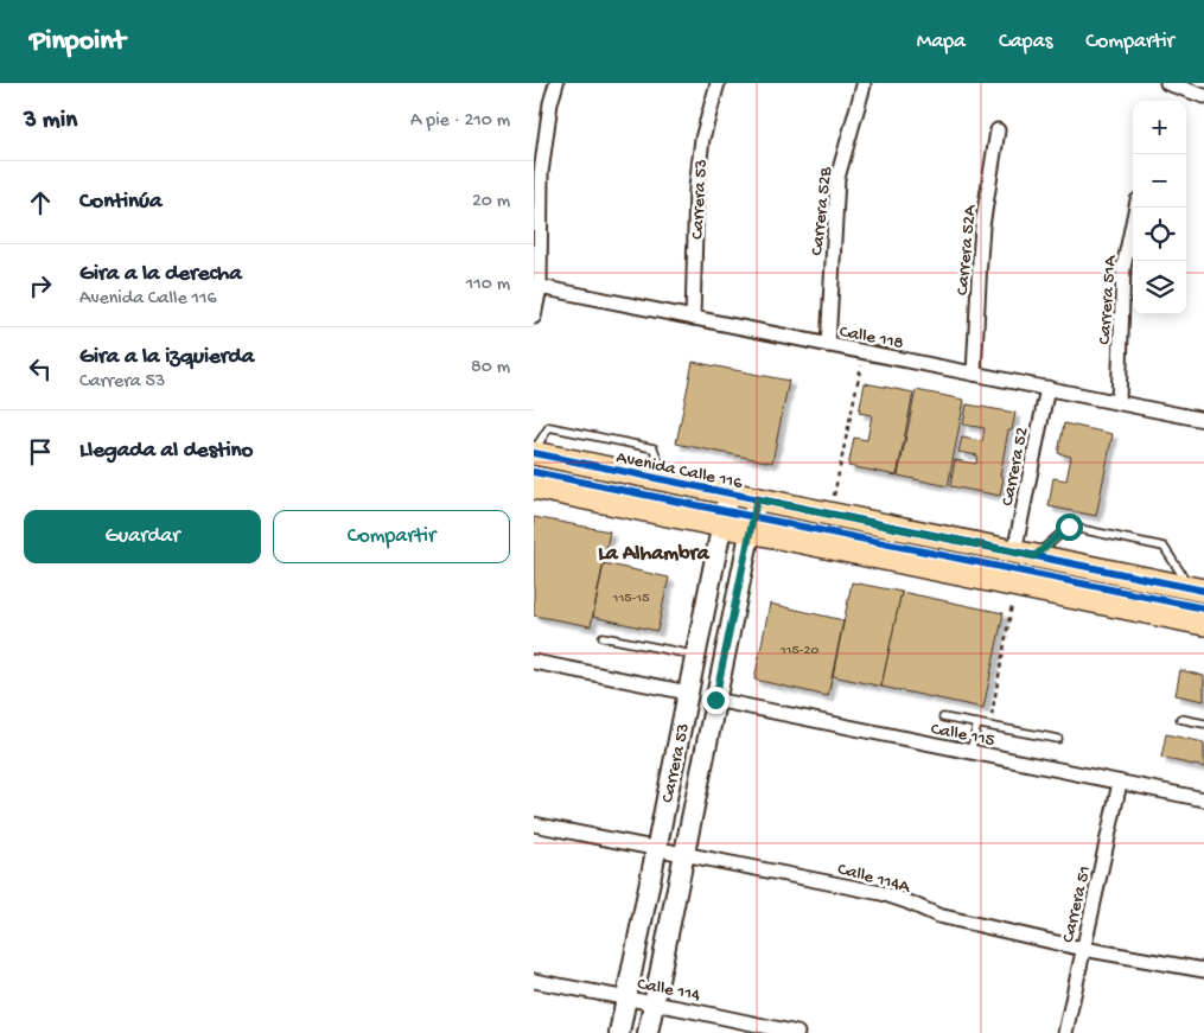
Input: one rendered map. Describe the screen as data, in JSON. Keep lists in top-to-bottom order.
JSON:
{
  "streets": {
    "main road": ["Carrera 53", "Avenida Calle 116"],
    "street": [
      "Carrera 52B",
      "Carrera 52A",
      "Carrera 51A",
      "Calle 118",
      "Carrera 52",
      "Calle 115",
      "Calle 114A",
      "Carrera 51",
      "Calle 114"
    ]
  },
  "crossings": [
    ["Carrera 53", "Calle 118"],
    ["Carrera 53", "Avenida Calle 116"],
    ["Carrera 53", "Calle 115"],
    ["Carrera 53", "Calle 114A"],
    ["Carrera 53", "Calle 114"],
    ["Carrera 52B", "Calle 118"],
    ["Carrera 52A", "Calle 118"],
    ["Carrera 51A", "Calle 118"],
    ["Calle 118", "Carrera 52"],
    ["Carrera 52", "Avenida Calle 116"],
    ["Calle 115", "Carrera 51"],
    ["Calle 114A", "Carrera 51"]
  ],
  "districts": ["La Alhambra"],
  "house_numbers": ["115-15", "115-20"],
  "page": {
    "header": "Pinpoint",
    "nav": ["Mapa", "Capas", "Compartir"],
    "heading": ["3 min", "A pie · 210 m"],
    "map_buttons": ["+", "−"],
    "list": [
      ["Continúa", "20 m"],
      ["Gira a la derecha", "Avenida Calle 116", "110 m"],
      ["Gira a la izquierda", "Carrera 53", "80 m"],
      "Llegada al destino"
    ],
    "buttons": ["Guardar", "Compartir"]
  }
}
